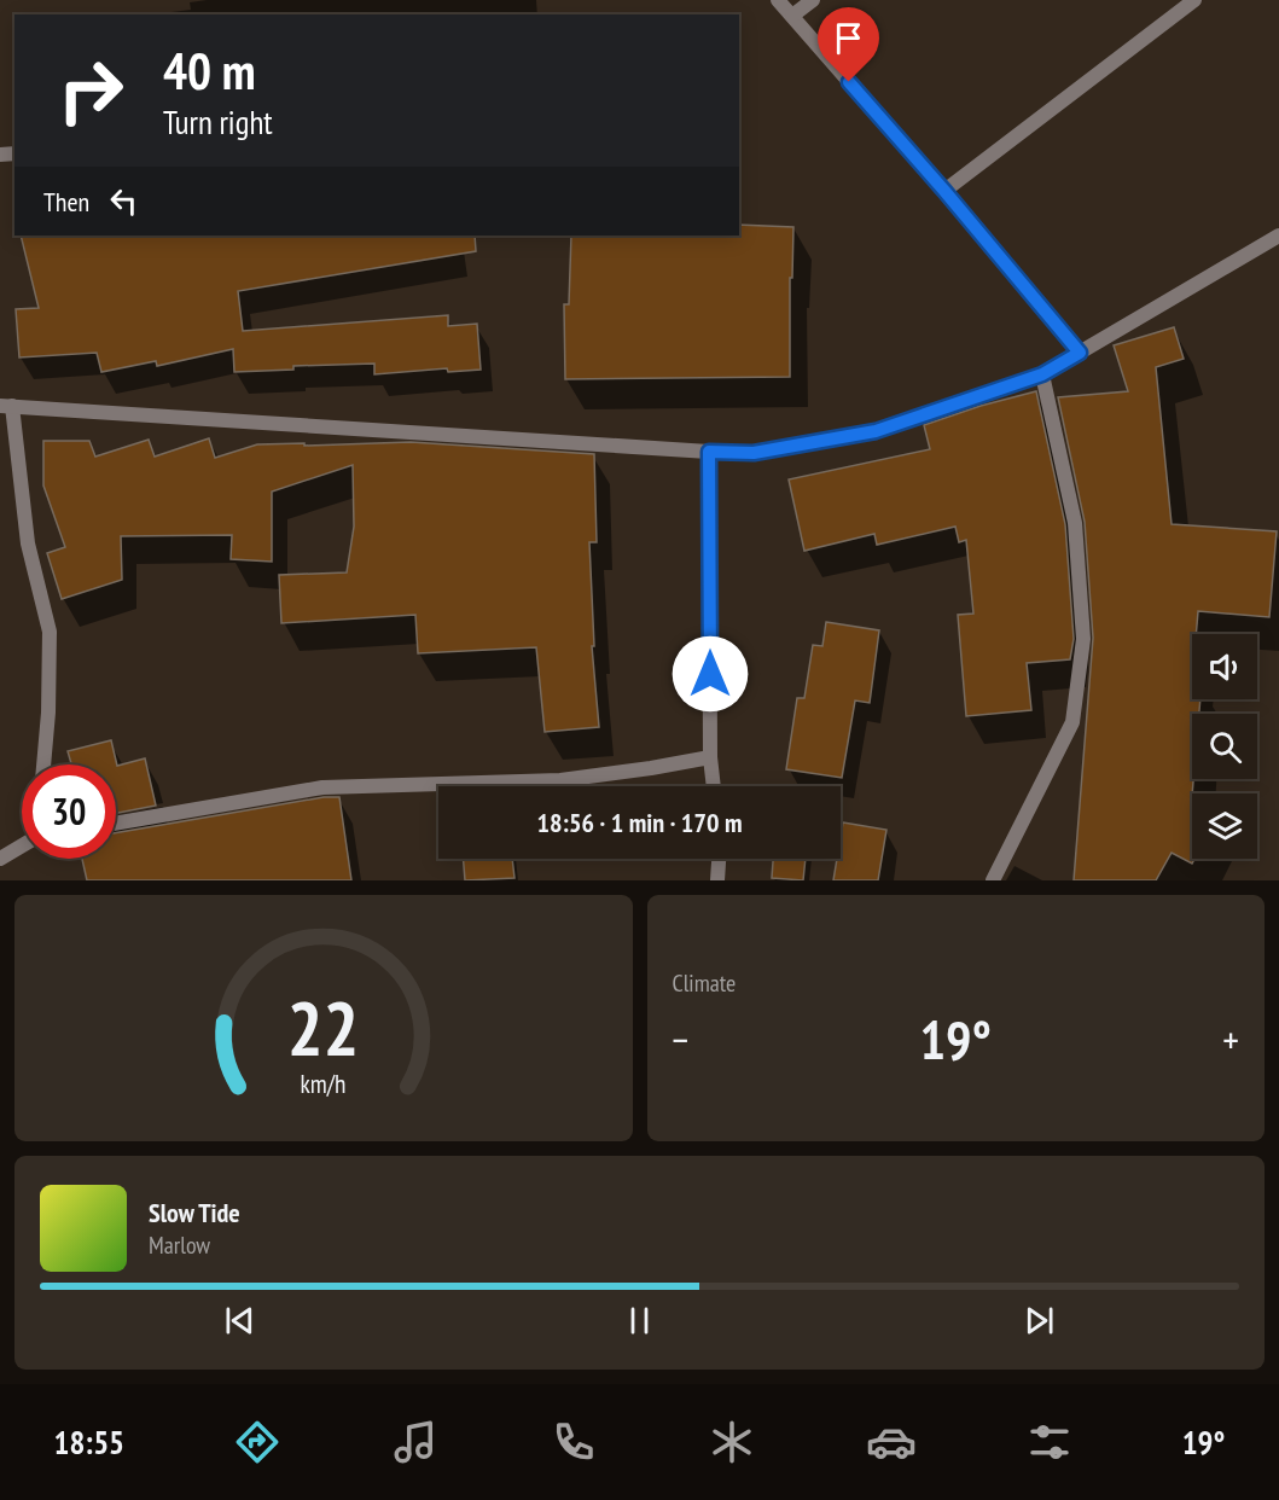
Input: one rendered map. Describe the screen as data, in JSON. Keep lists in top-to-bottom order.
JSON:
{
  "page": {
    "turn": ["40 m", "Turn right"],
    "then": "Then",
    "limit": "30",
    "trip": "18:56 · 1 min · 170 m",
    "tile": "Climate",
    "heat": ["−", "19°", "+"],
    "song": ["Slow Tide", "Marlow"],
    "tabs": ["18:55", "19°"],
    "gauge": ["22", "km/h"]
  }
}
